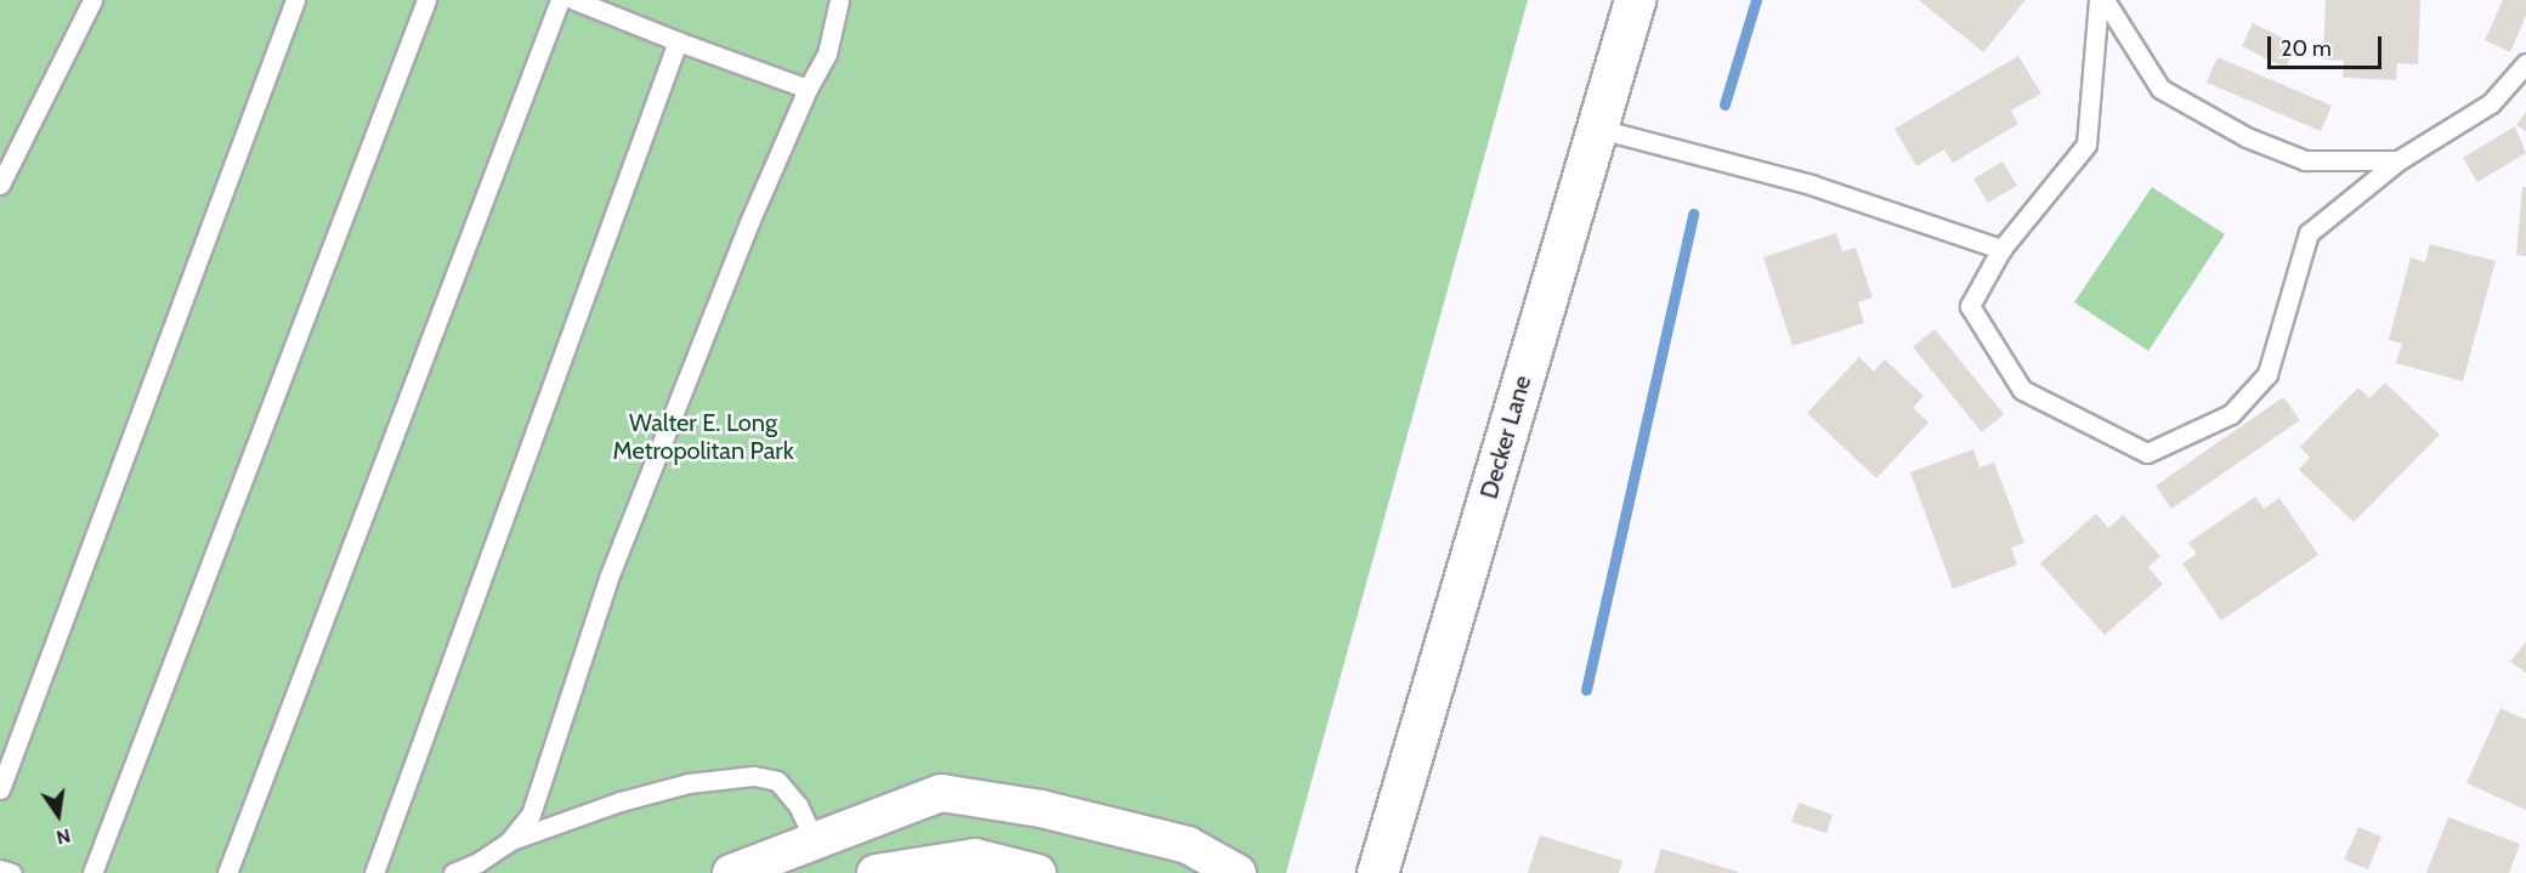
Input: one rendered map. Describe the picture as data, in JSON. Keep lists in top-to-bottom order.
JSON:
{
  "streets": {
    "main road": ["Decker Lane"]
  },
  "parks": ["Walter E. Long Metropolitan Park"],
  "scale_bar": "20 m",
  "north": "bottom"
}
